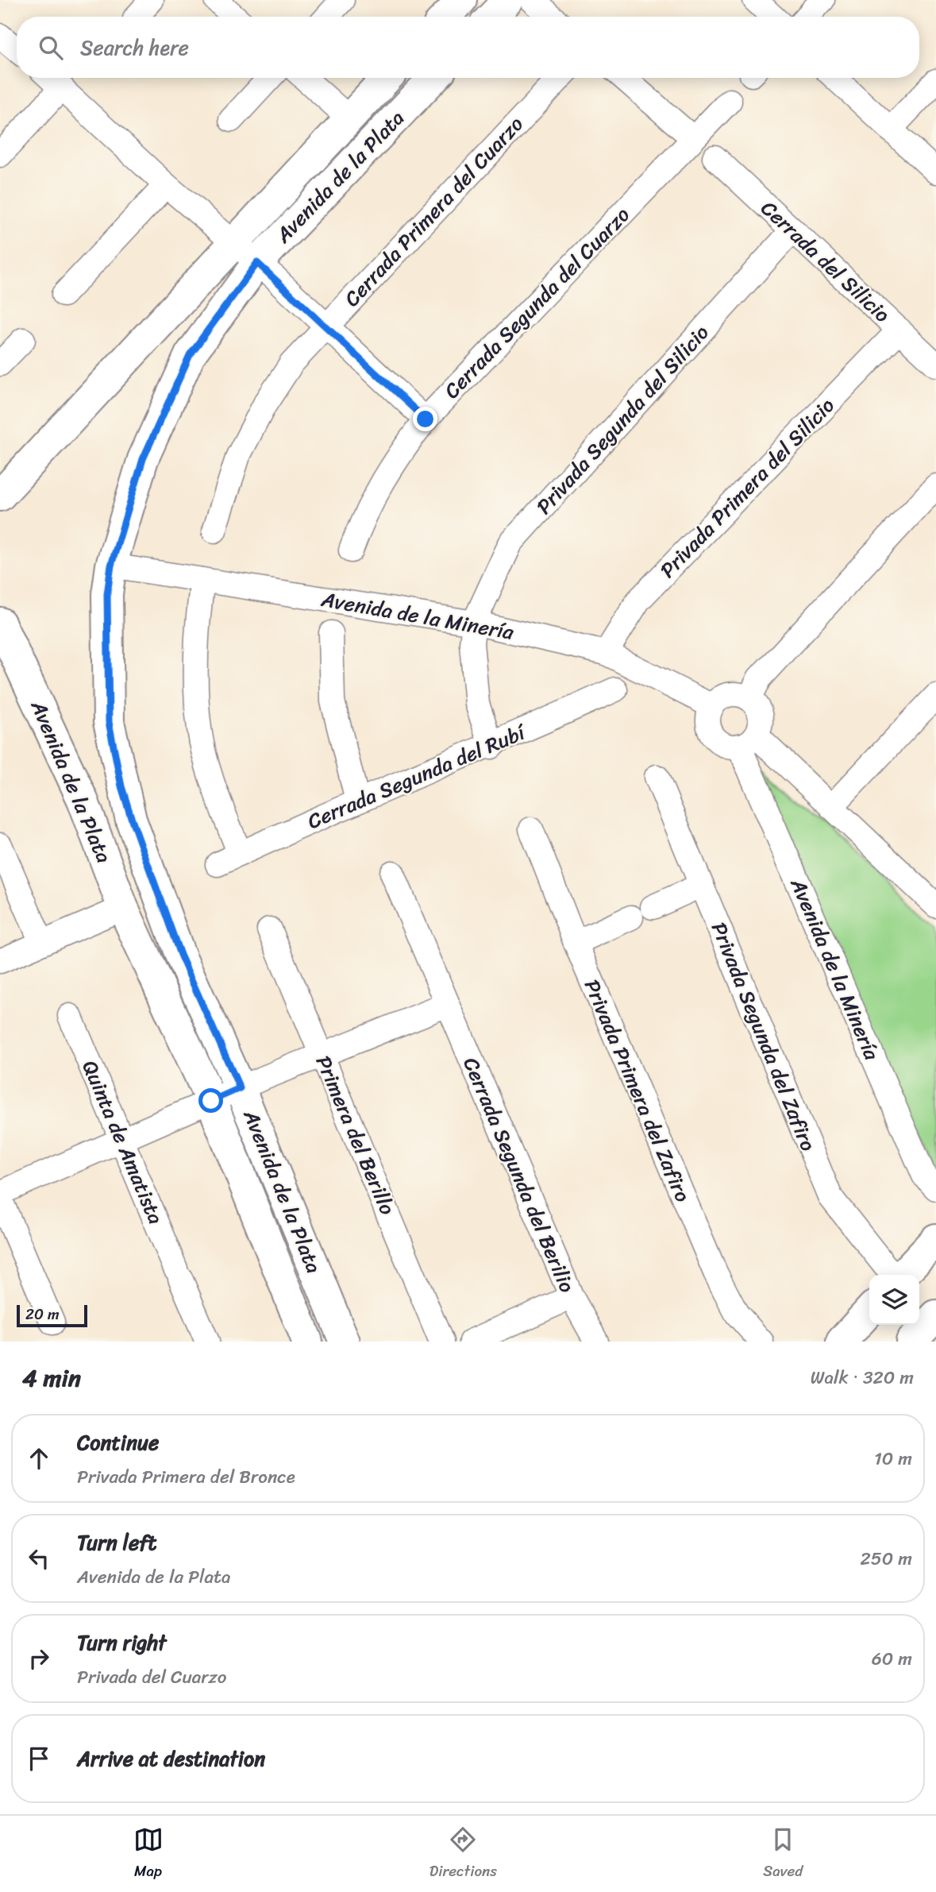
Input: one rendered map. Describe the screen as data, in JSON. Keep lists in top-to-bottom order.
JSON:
{
  "streets": {
    "street": [
      "Avenida de la Plata",
      "Cerrada Primera del Cuarzo",
      "Cerrada del Silicio",
      "Cerrada Segunda del Cuarzo",
      "Privada Segunda del Silicio",
      "Privada Primera del Silicio",
      "Avenida de la Minería",
      "Cerrada Segunda del Rubí",
      "Privada Segunda del Zafiro",
      "Privada Primera del Zafiro",
      "Primera del Berillo",
      "Quinta de Amatista",
      "Cerrada Segunda del Berilio"
    ]
  },
  "crossings": [
    ["Avenida de la Plata", "Avenida de la Minería"],
    ["Cerrada del Silicio", "Privada Segunda del Silicio"],
    ["Cerrada del Silicio", "Privada Primera del Silicio"],
    ["Privada Segunda del Silicio", "Avenida de la Minería"],
    ["Privada Primera del Silicio", "Avenida de la Minería"]
  ],
  "scale_bar": "20 m",
  "page": {
    "search": "Search here",
    "scale": "20 m",
    "heading": ["4 min", "Walk · 320 m"],
    "list": [
      ["Continue", "Privada Primera del Bronce", "10 m"],
      ["Turn left", "Avenida de la Plata", "250 m"],
      ["Turn right", "Privada del Cuarzo", "60 m"],
      "Arrive at destination"
    ],
    "nav": ["Map", "Directions", "Saved"]
  }
}
